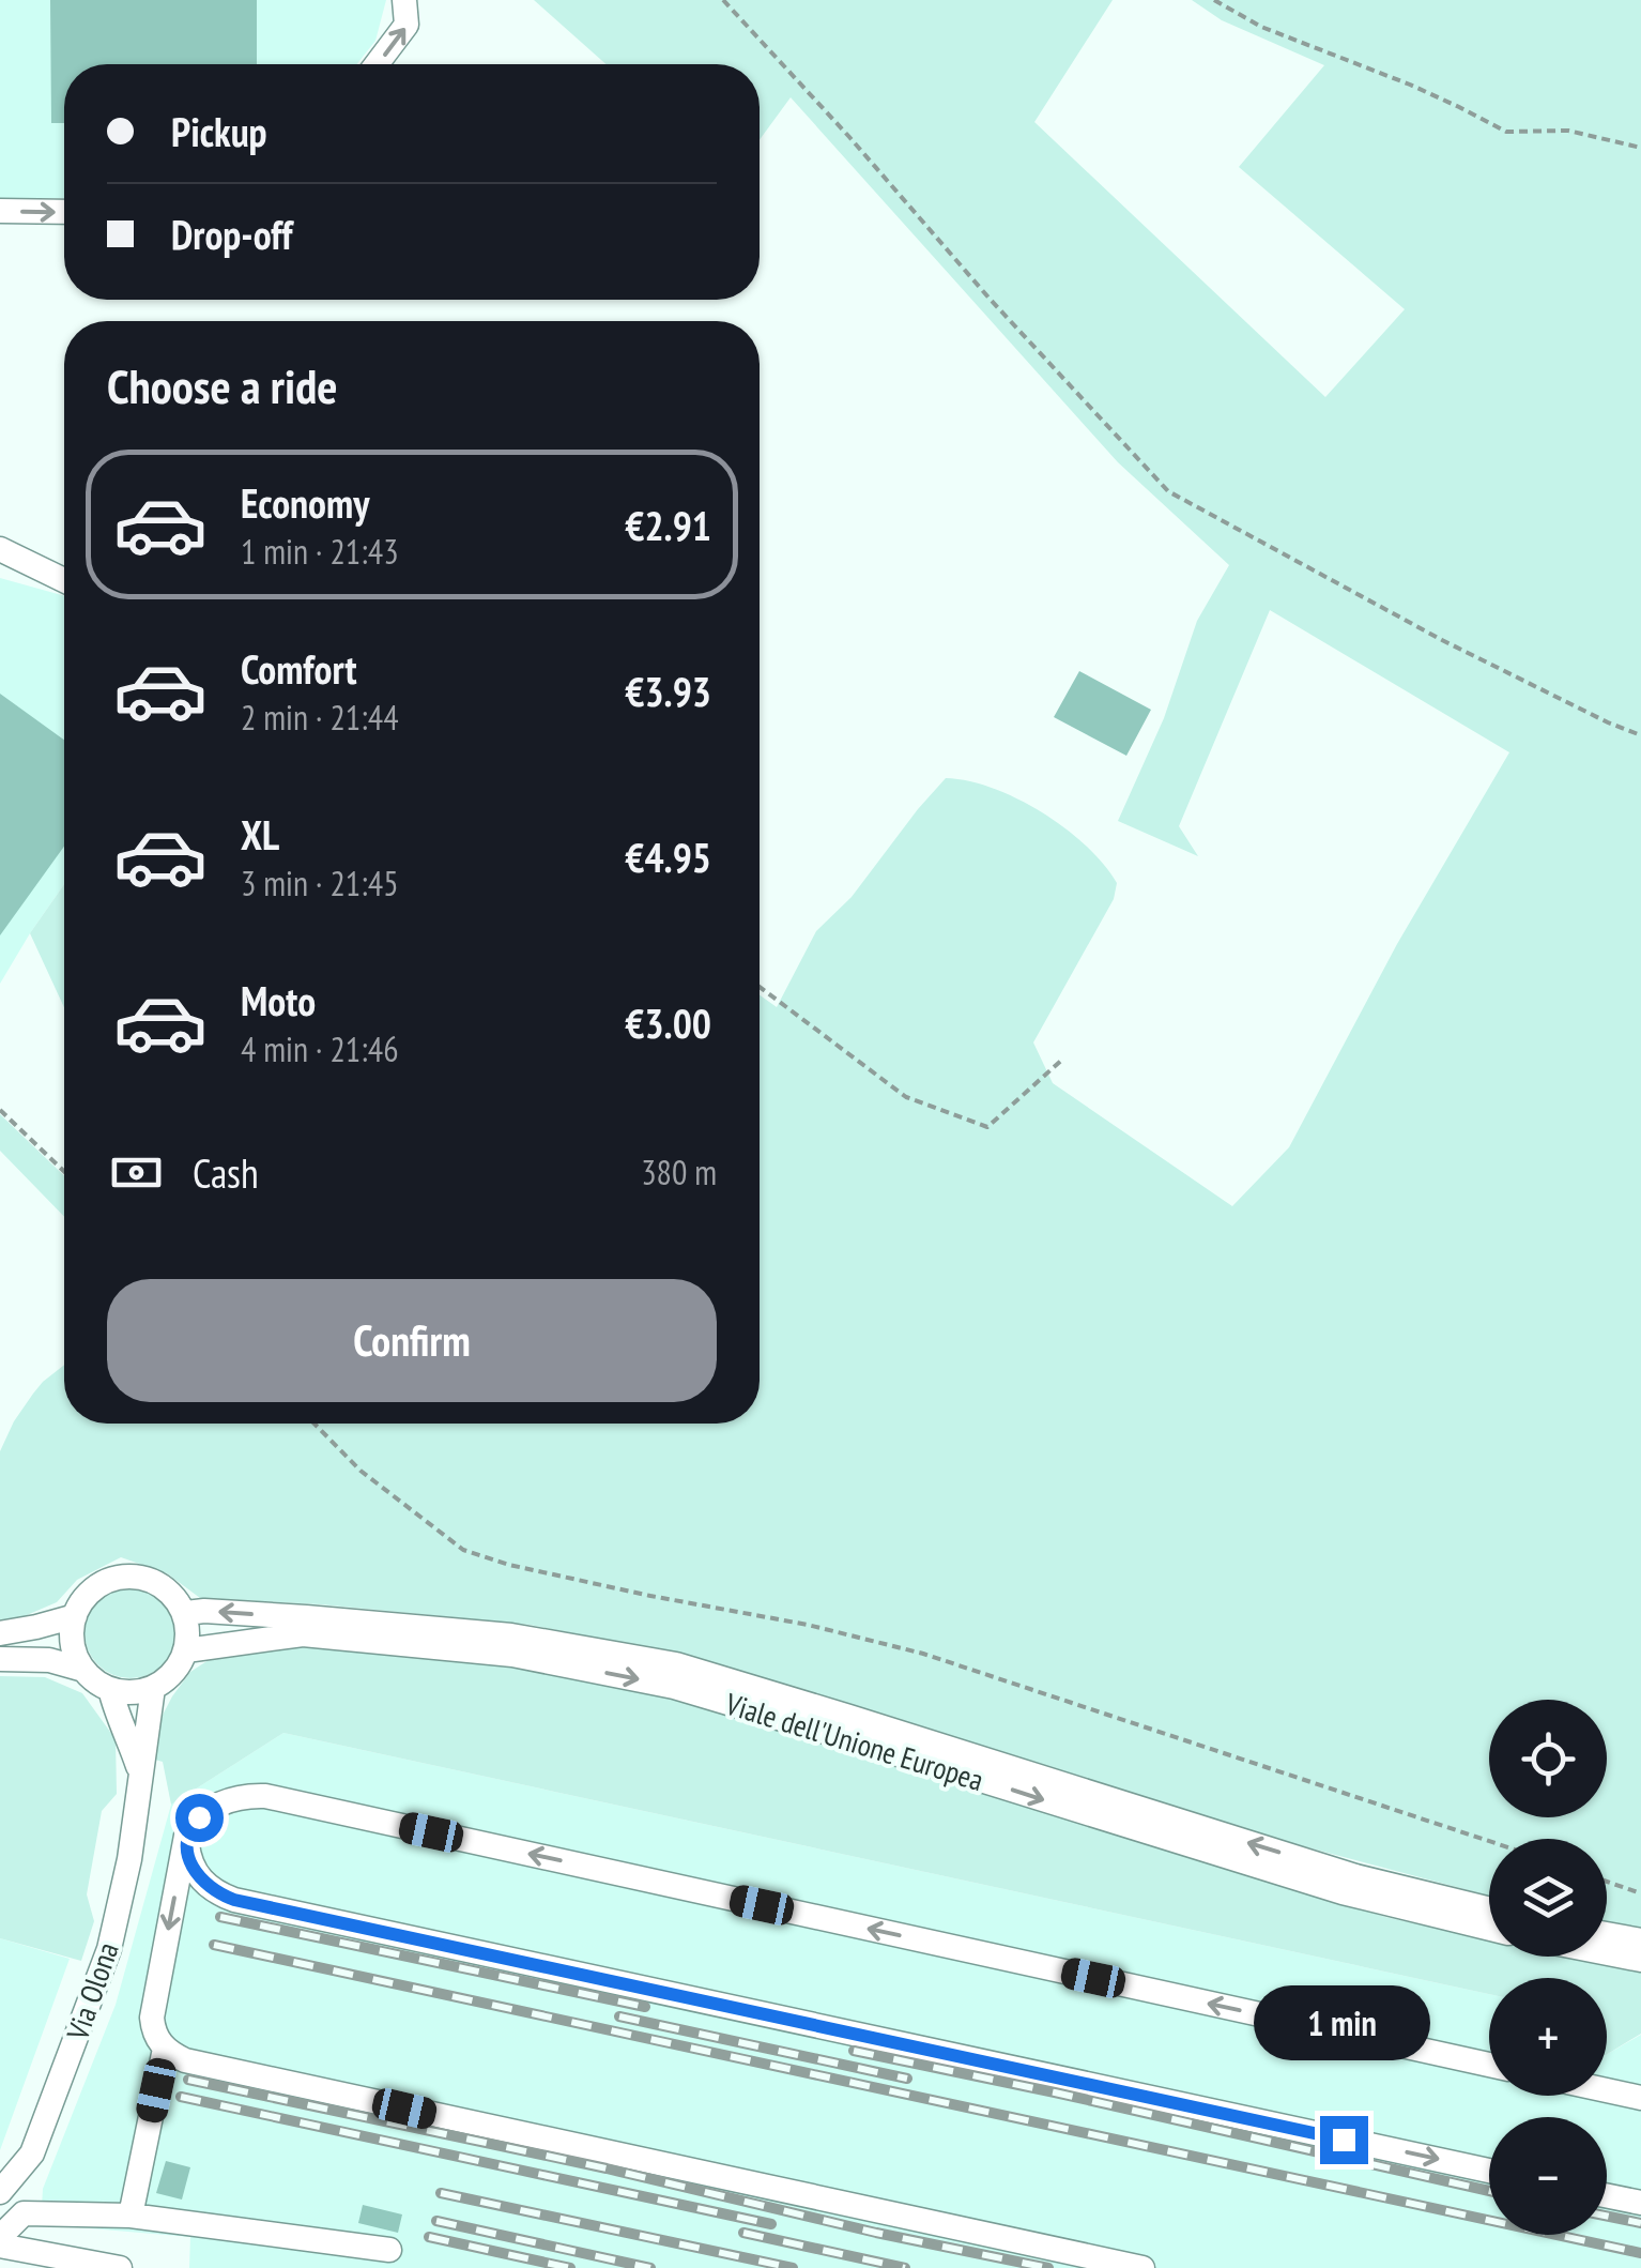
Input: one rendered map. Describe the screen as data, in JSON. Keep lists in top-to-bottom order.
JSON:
{
  "streets": {
    "street": ["Viale dell'Unione Europea", "Via Olona"]
  },
  "crossings": [
    ["Viale dell'Unione Europea", "Via Olona"]
  ],
  "page": {
    "banner": ["Pickup", "Drop-off"],
    "heading": "Choose a ride",
    "list": [
      {
        "name": "Economy",
        "note": "1 min · 21:43",
        "value": "€2.91"
      },
      {
        "name": "Comfort",
        "note": "2 min · 21:44",
        "value": "€3.93"
      },
      {
        "name": "XL",
        "note": "3 min · 21:45",
        "value": "€4.95"
      },
      {
        "name": "Moto",
        "note": "4 min · 21:46",
        "value": "€3.00"
      }
    ],
    "pay": ["Cash", "380 m"],
    "buttons": "Confirm",
    "map_buttons": ["+", "−"],
    "bubble": "1 min"
  }
}
